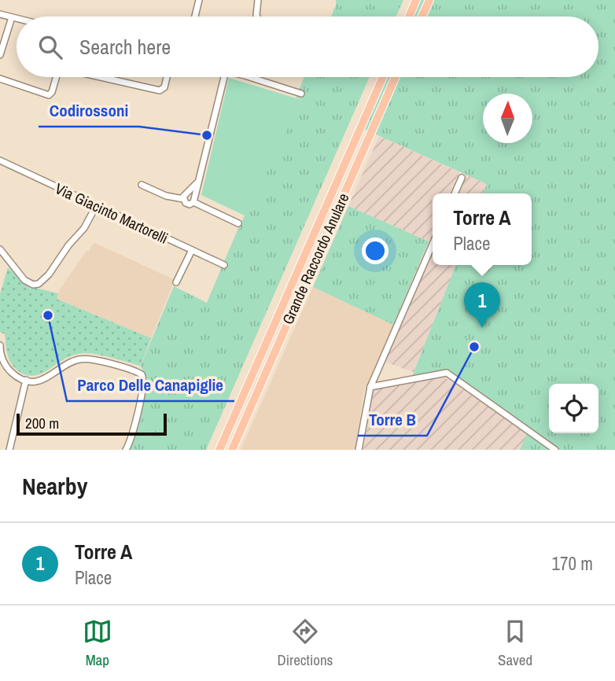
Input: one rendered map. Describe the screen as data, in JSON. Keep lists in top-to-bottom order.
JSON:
{
  "streets": {
    "highway": ["Grande Raccordo Anulare"],
    "street": ["Via Giacinto Martorelli"]
  },
  "places": ["Codirossoni", "Parco Delle Canapiglie", "Torre B"],
  "scale_bar": "200 m",
  "north": "top",
  "page": {
    "search": "Search here",
    "popup": ["Torre A", "Place"],
    "pins": "1",
    "scale": "200 m",
    "heading": "Nearby",
    "list": [
      {
        "mark": "1",
        "name": "Torre A",
        "note": "Place",
        "value": "170 m"
      }
    ],
    "nav": ["Map", "Directions", "Saved"]
  }
}
